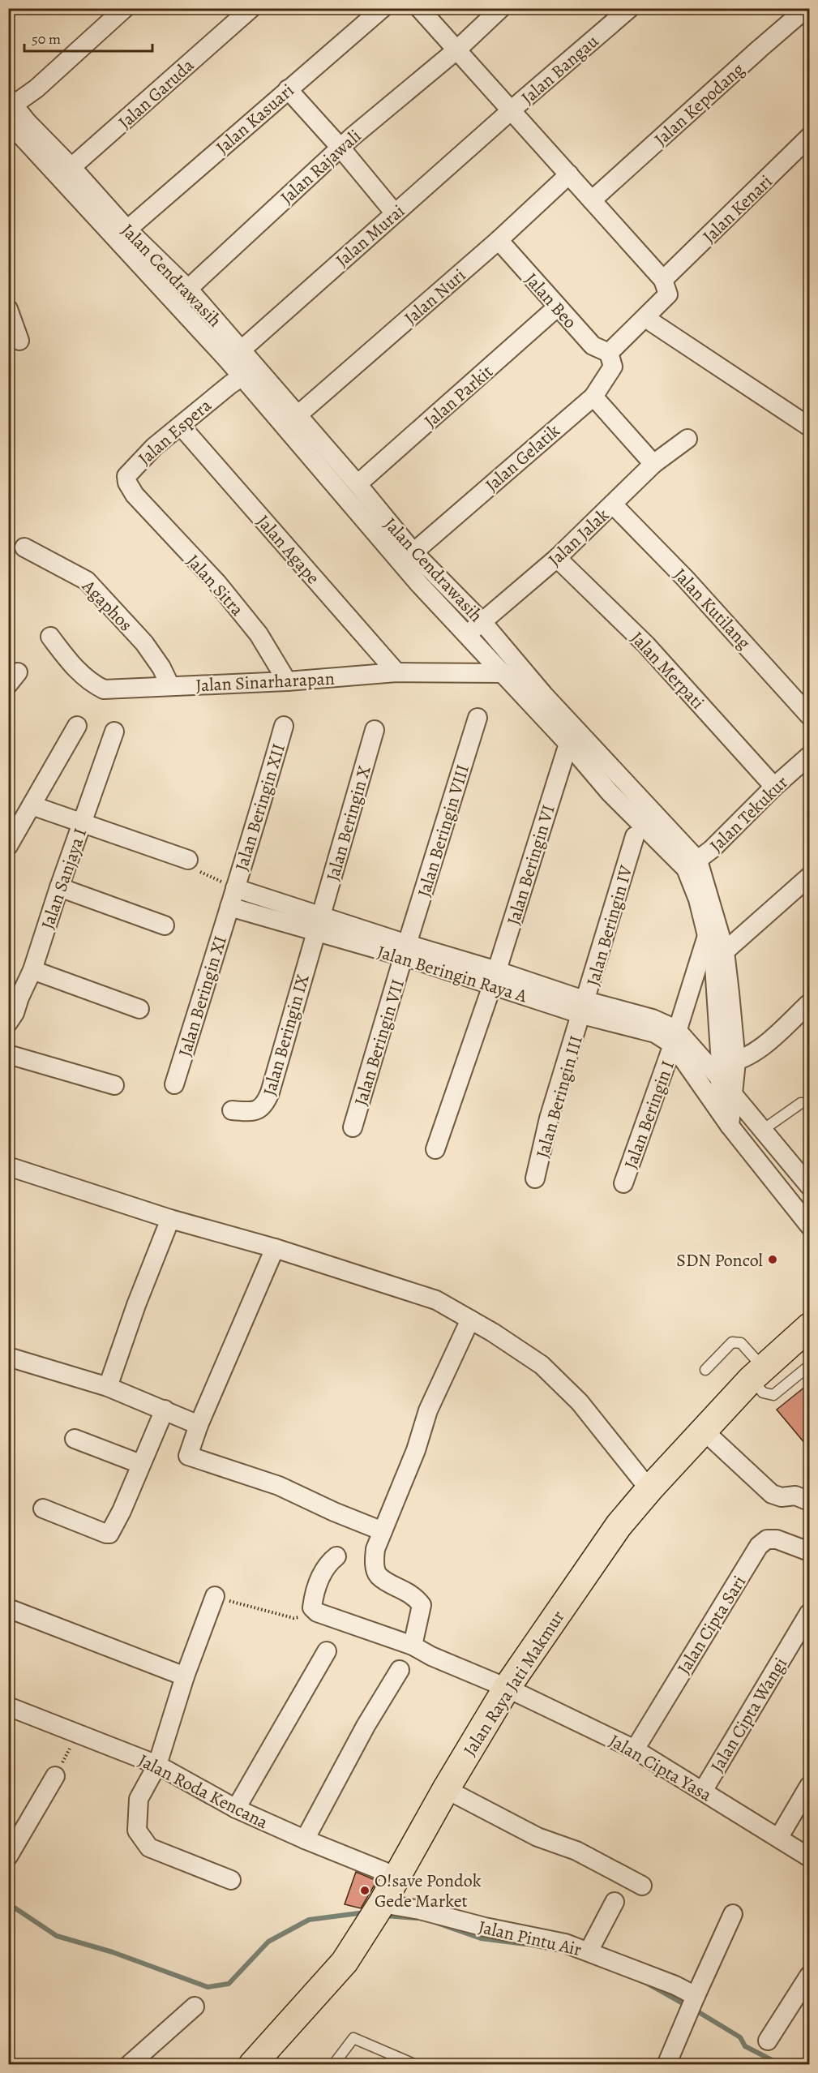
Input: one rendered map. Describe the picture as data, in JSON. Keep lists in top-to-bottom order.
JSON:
{
  "streets": {
    "main road": ["Jalan Raya Jati Makmur"],
    "street": [
      "Jalan Bangau",
      "Jalan Garuda",
      "Jalan Kepodang",
      "Jalan Kasuari",
      "Jalan Rajawali",
      "Jalan Kenari",
      "Jalan Murai",
      "Jalan Cendrawasih",
      "Jalan Nuri",
      "Jalan Beo",
      "Jalan Parkit",
      "Jalan Espera",
      "Jalan Gelatik",
      "Jalan Jalak",
      "Jalan Agape",
      "Jalan Sitra",
      "Agaphos",
      "Jalan Kutilang",
      "Jalan Merpati",
      "Jalan Sinarharapan",
      "Jalan Beringin XII",
      "Jalan Tekukur",
      "Jalan Beringin X",
      "Jalan Beringin VIII",
      "Jalan Beringin VI",
      "Jalan Sanjaya I",
      "Jalan Beringin IV",
      "Jalan Beringin XI",
      "Jalan Beringin IX",
      "Jalan Beringin VII",
      "Jalan Beringin III",
      "Jalan Beringin I",
      "Jalan Cipta Sari",
      "Jalan Cipta Wangi",
      "Jalan Cipta Yasa",
      "Jalan Roda Kencana",
      "Jalan Pintu Air"
    ]
  },
  "crossings": [
    ["Jalan Bangau", "Jalan Murai"],
    ["Jalan Garuda", "Jalan Cendrawasih"],
    ["Jalan Kasuari", "Jalan Cendrawasih"],
    ["Jalan Rajawali", "Jalan Cendrawasih"],
    ["Jalan Kenari", "Jalan Beo"],
    ["Jalan Kenari", "Jalan Gelatik"],
    ["Jalan Murai", "Jalan Cendrawasih"],
    ["Jalan Cendrawasih", "Jalan Nuri"],
    ["Jalan Cendrawasih", "Jalan Parkit"],
    ["Jalan Cendrawasih", "Jalan Espera"],
    ["Jalan Cendrawasih", "Jalan Gelatik"],
    ["Jalan Cendrawasih", "Jalan Jalak"],
    ["Jalan Cendrawasih", "Jalan Sinarharapan"],
    ["Jalan Cendrawasih", "Jalan Tekukur"],
    ["Jalan Cendrawasih", "Jalan Beringin VI"],
    ["Jalan Cendrawasih", "Jalan Beringin I"],
    ["Jalan Nuri", "Jalan Beo"],
    ["Jalan Beo", "Jalan Parkit"],
    ["Jalan Beo", "Jalan Gelatik"],
    ["Jalan Espera", "Jalan Agape"],
    ["Jalan Espera", "Jalan Sitra"],
    ["Jalan Jalak", "Jalan Kutilang"],
    ["Jalan Jalak", "Jalan Merpati"],
    ["Jalan Agape", "Jalan Sinarharapan"],
    ["Jalan Sitra", "Jalan Sinarharapan"],
    ["Agaphos", "Jalan Sinarharapan"],
    ["Jalan Merpati", "Jalan Tekukur"],
    ["Jalan Beringin XII", "Jalan Beringin XI"],
    ["Jalan Beringin X", "Jalan Beringin IX"],
    ["Jalan Beringin VIII", "Jalan Beringin VII"],
    ["Jalan Beringin IV", "Jalan Beringin III"],
    ["Jalan Cipta Sari", "Jalan Cipta Yasa"],
    ["Jalan Raya Jati Makmur", "Jalan Cipta Yasa"],
    ["Jalan Raya Jati Makmur", "Jalan Roda Kencana"],
    ["Jalan Raya Jati Makmur", "Jalan Pintu Air"],
    ["Jalan Cipta Wangi", "Jalan Cipta Yasa"]
  ],
  "places": ["SDN Poncol", "O!save Pondok Gede Market"],
  "scale_bar": "50 m"
}
